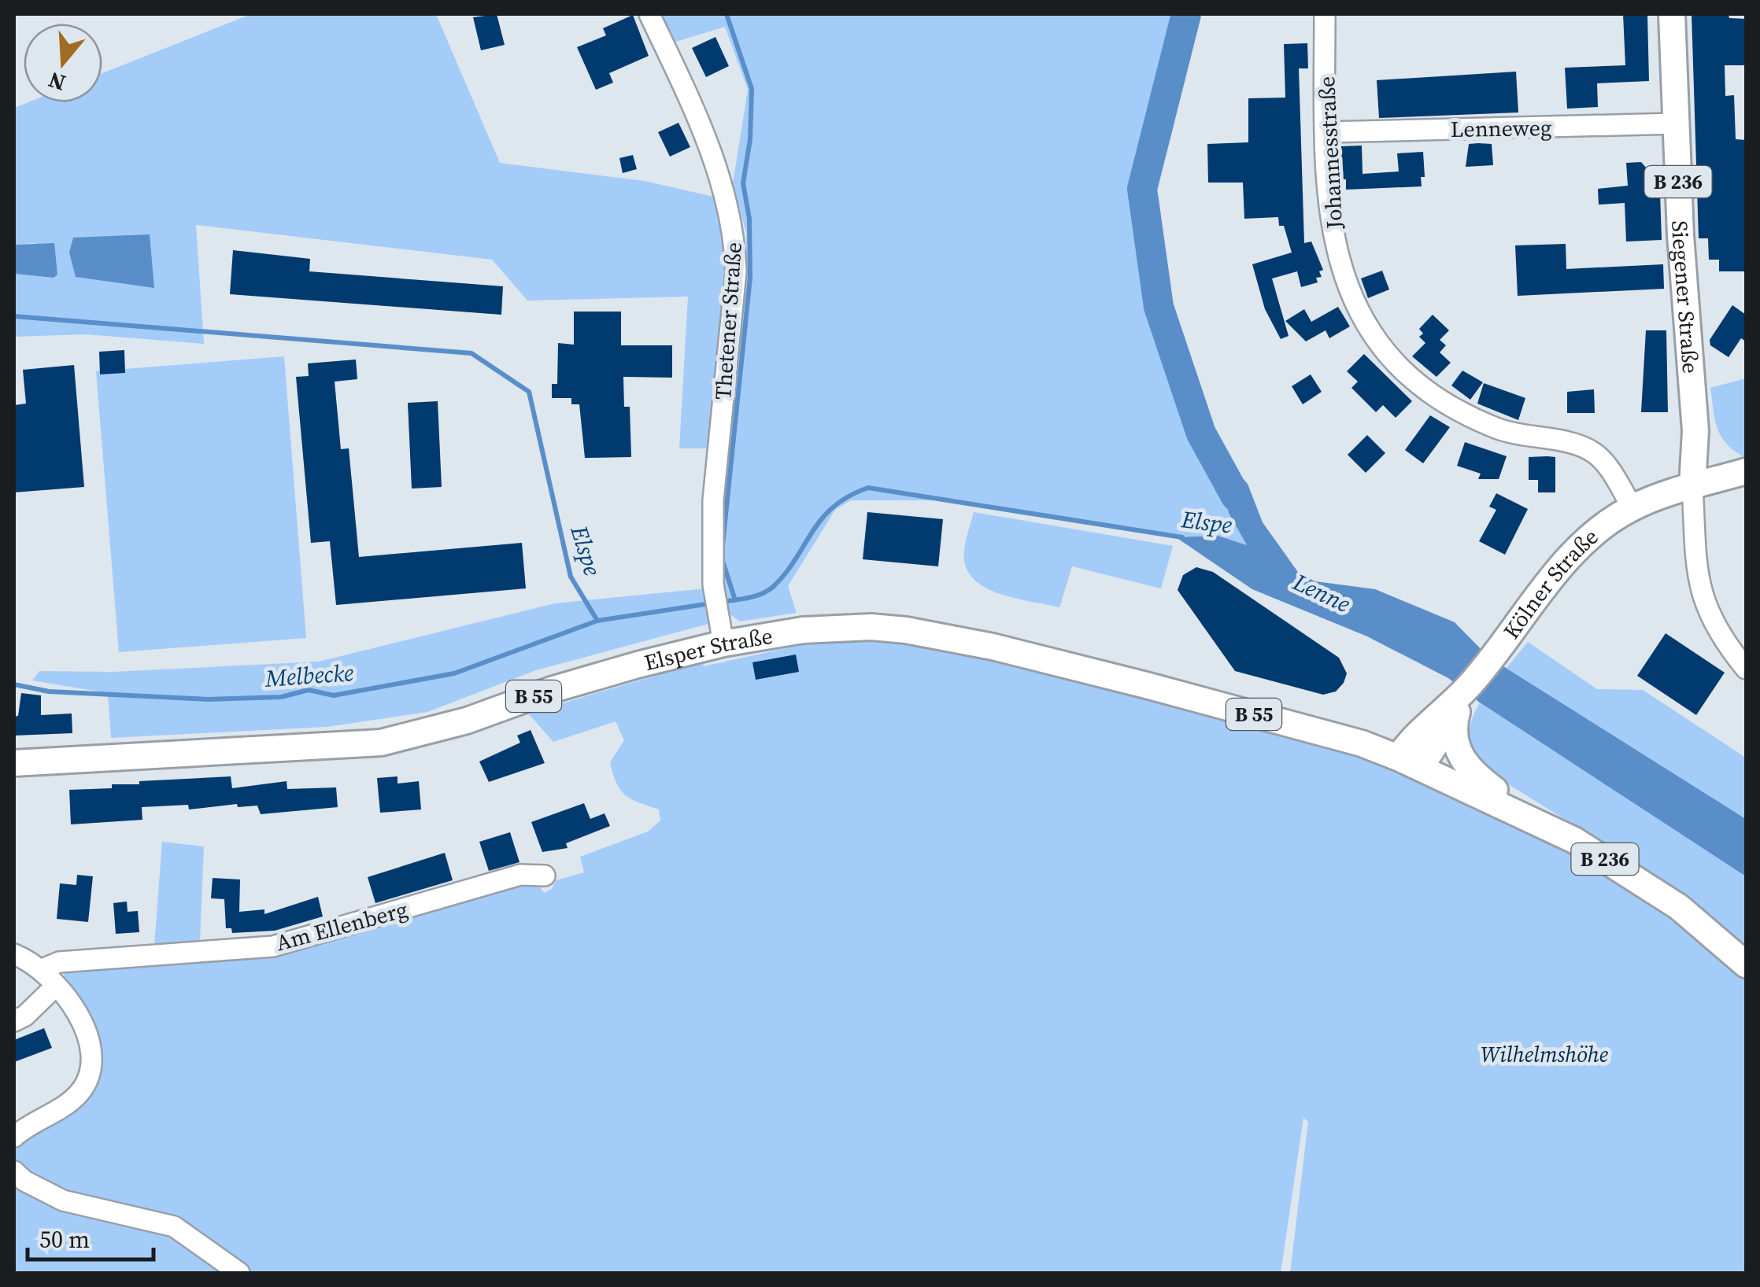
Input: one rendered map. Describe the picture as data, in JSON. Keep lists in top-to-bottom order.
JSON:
{
  "streets": {
    "main road": [
      "B 236",
      "Siegener Straße",
      "Kölner Straße",
      "Elsper Straße",
      "B 55"
    ],
    "street": [
      "Lenneweg",
      "Johannesstraße",
      "Thetener Straße",
      "Am Ellenberg"
    ]
  },
  "crossings": [
    ["Lenneweg", "Johannesstraße"],
    ["Lenneweg", "Siegener Straße"],
    ["Johannesstraße", "Kölner Straße"],
    ["B 236", "Kölner Straße"],
    ["B 236", "Elsper Straße"],
    ["Siegener Straße", "Kölner Straße"],
    ["Thetener Straße", "Elsper Straße"],
    ["Kölner Straße", "Elsper Straße"]
  ],
  "water": ["Elspe", "Lenne", "Melbecke"],
  "parks": ["Wilhelmshöhe"],
  "scale_bar": "50 m",
  "north": "bottom"
}
